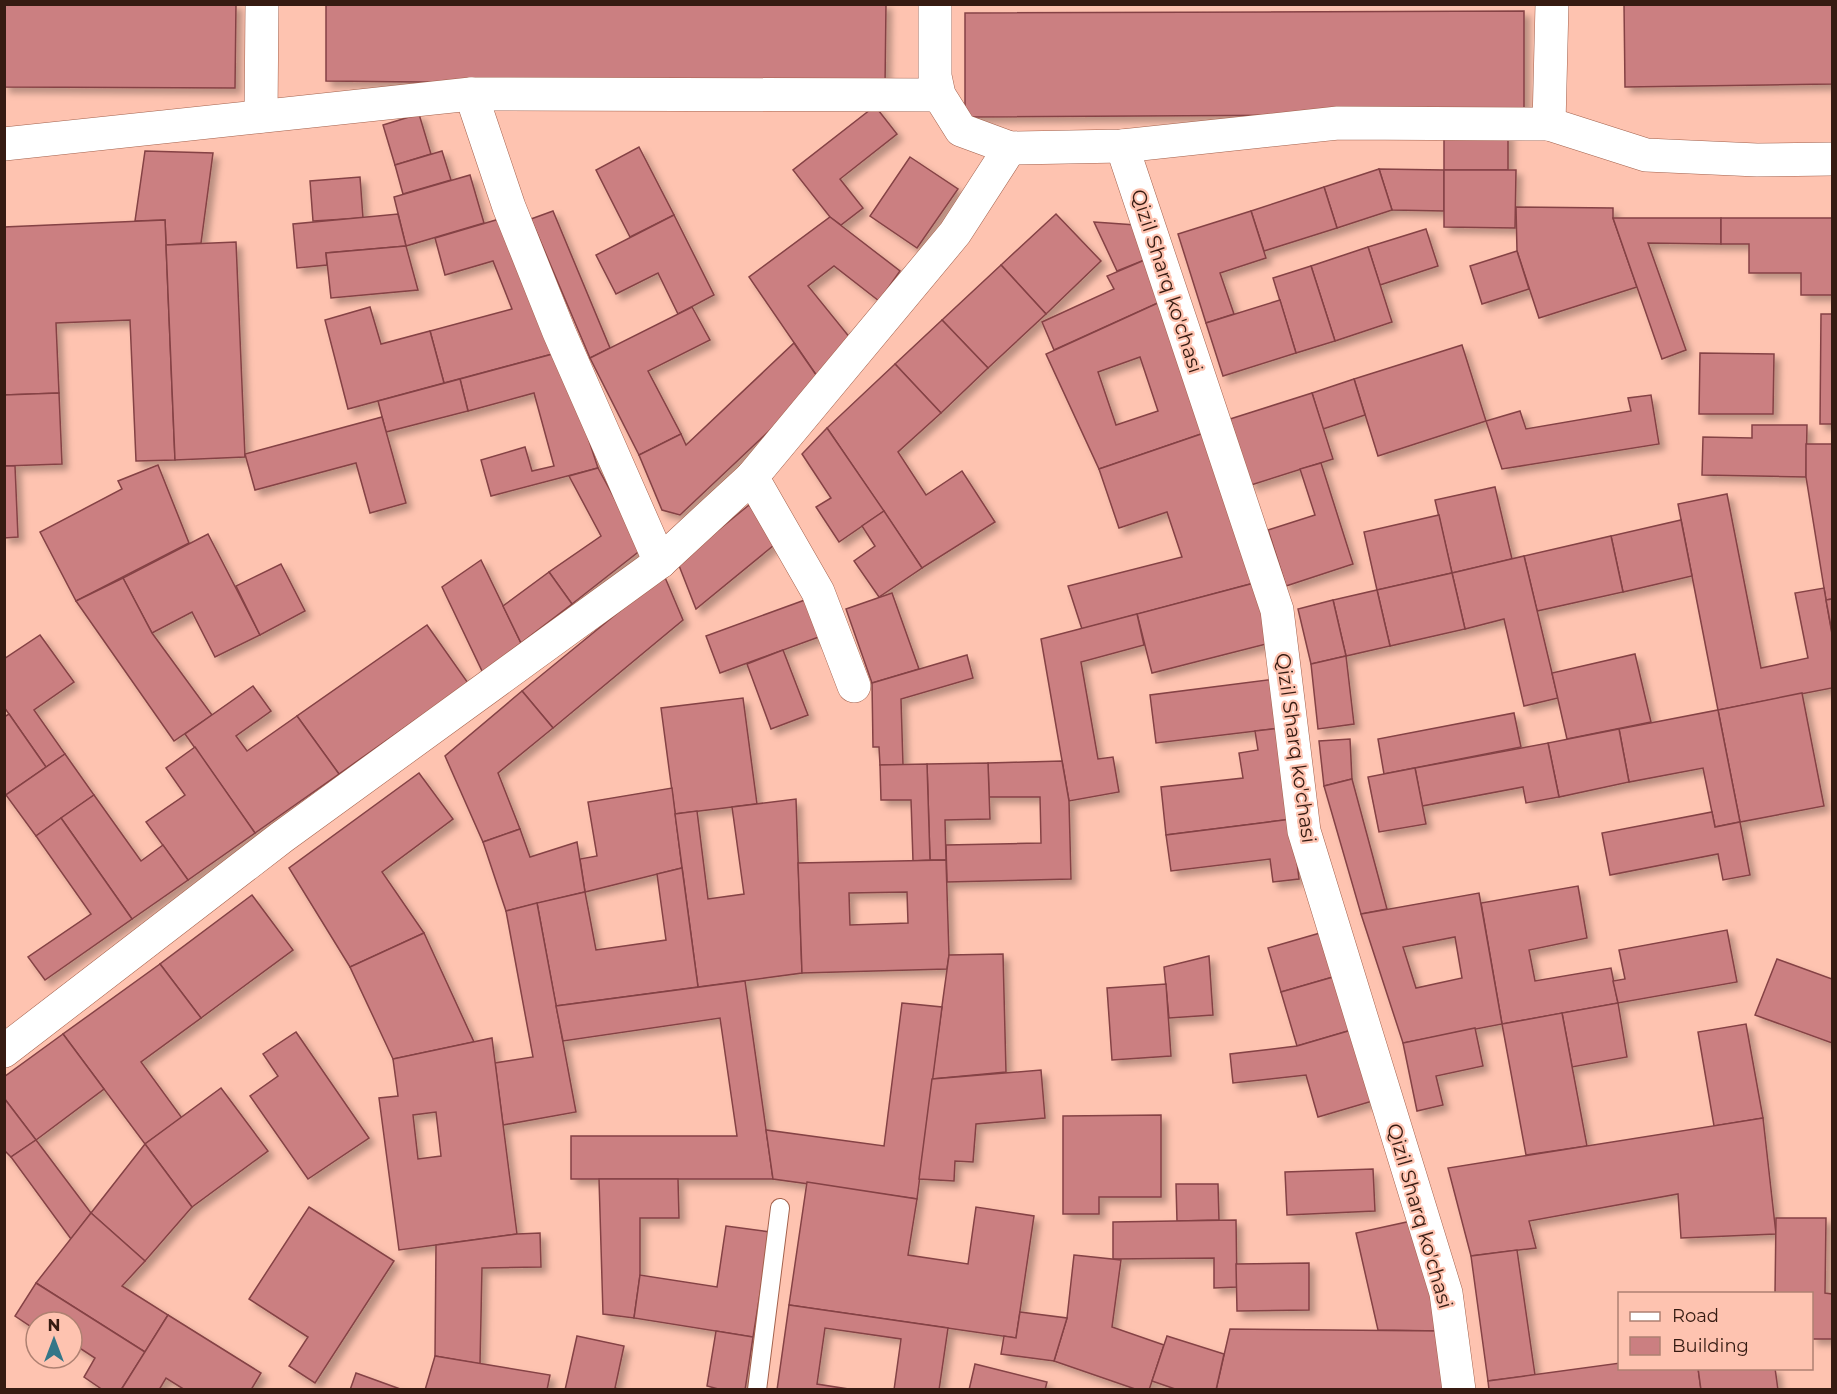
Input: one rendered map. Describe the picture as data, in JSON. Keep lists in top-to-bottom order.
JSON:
{
  "streets": {
    "street": ["Qizil Sharq ko'chasi"]
  },
  "legend": ["Road", "Building"],
  "north": "top"
}
